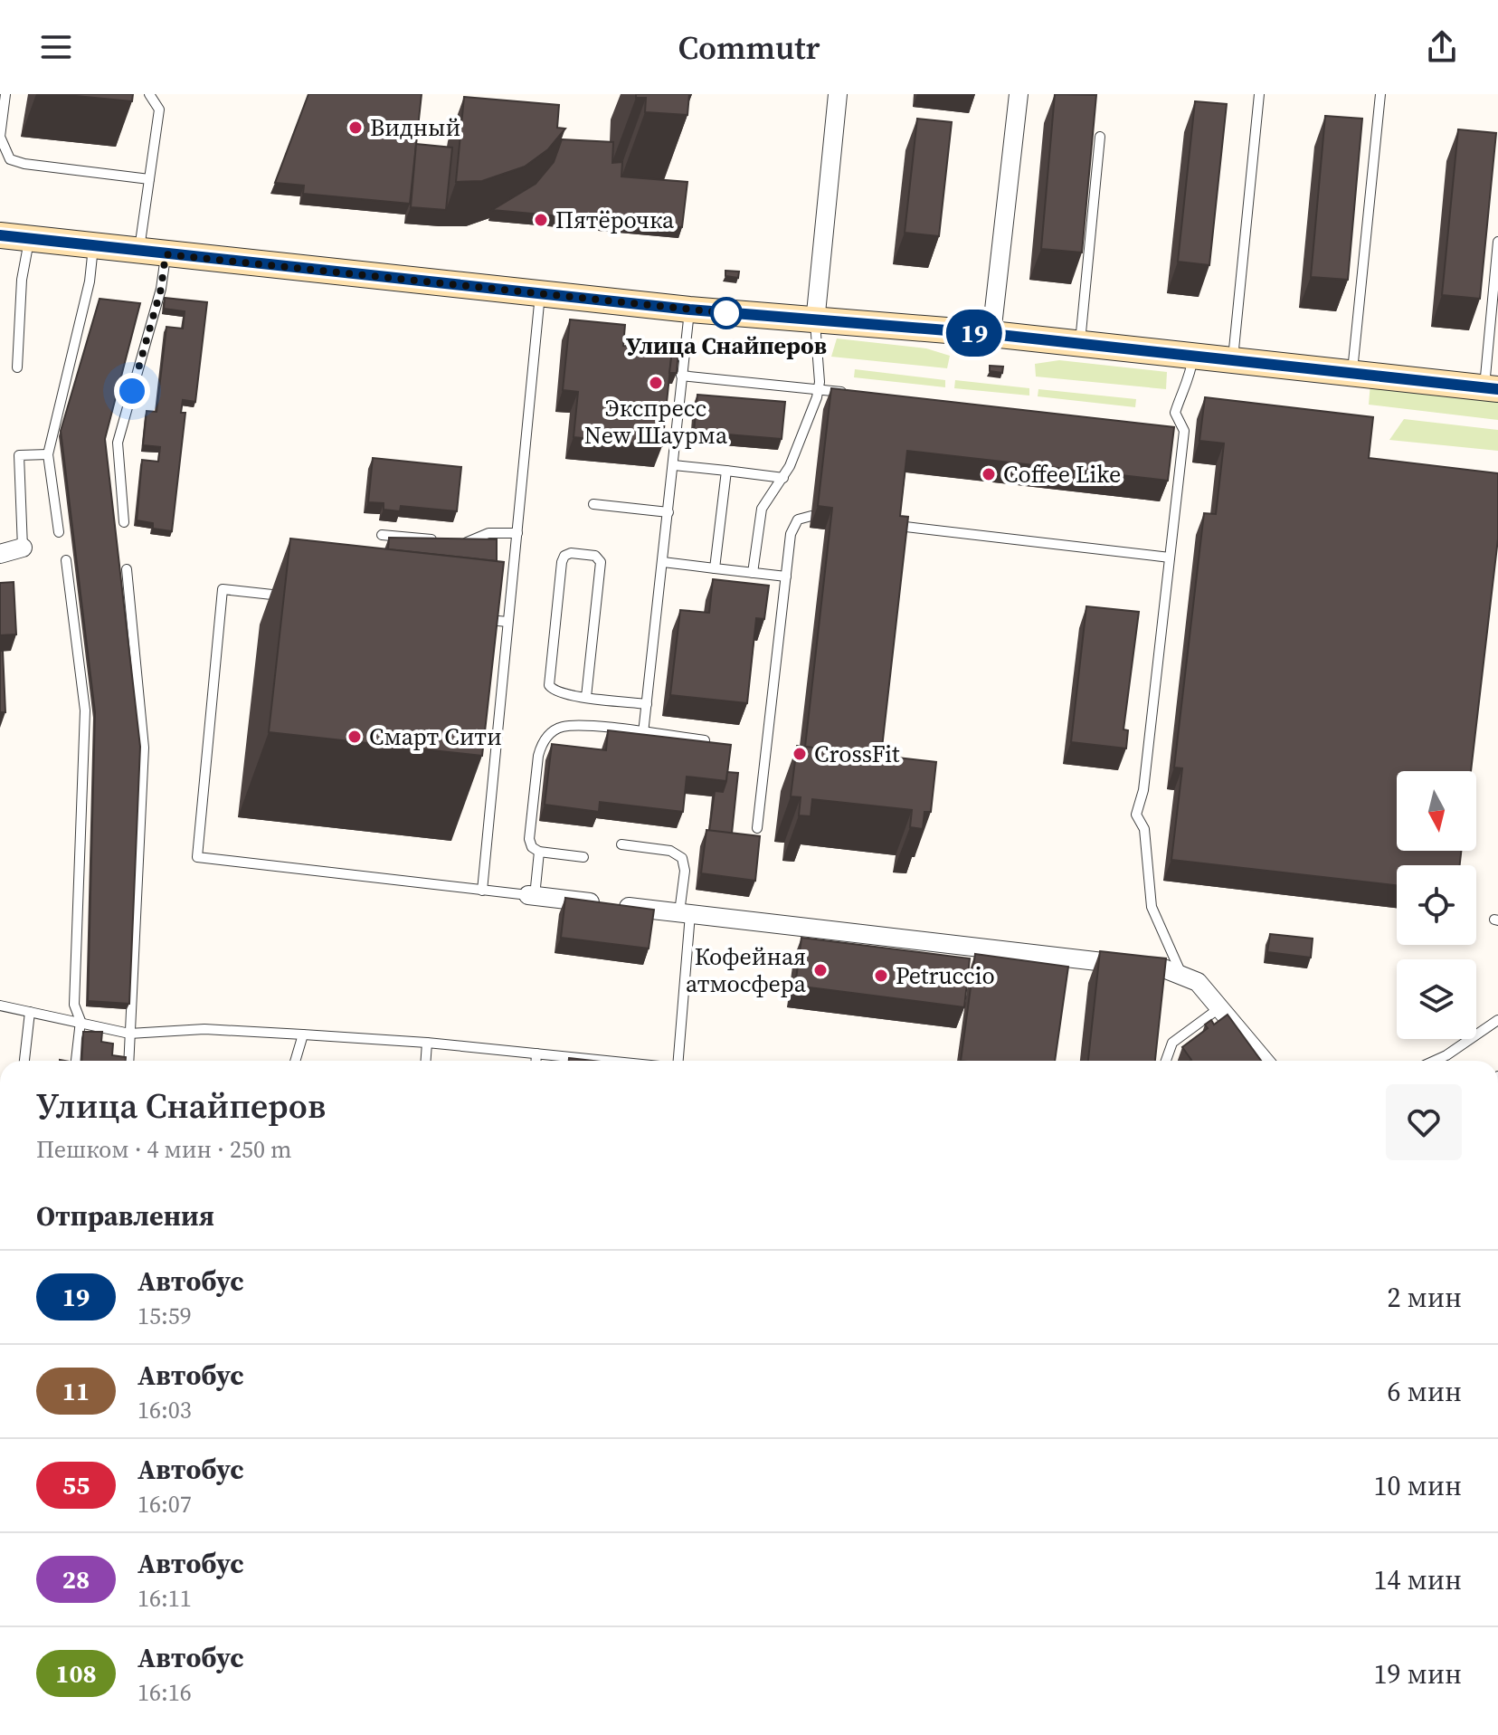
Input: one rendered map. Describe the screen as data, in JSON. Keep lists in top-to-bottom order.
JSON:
{
  "places": [
    "Видный",
    "Пятёрочка",
    "Улица Снайперов",
    "Экспресс New Шаурма",
    "Coffee Like",
    "Смарт Сити",
    "CrossFit",
    "Кофейная атмосфера",
    "Petruccio"
  ],
  "lines": ["bus line 19"],
  "north": "bottom",
  "page": {
    "header": "Commutr",
    "on_map": "19",
    "heading": [
      ["Улица Снайперов", "Пешком · 4 мин · 250 m"],
      "Отправления"
    ],
    "list": [
      {
        "mark": "19",
        "name": "Автобус",
        "note": "15:59",
        "value": "2 мин"
      },
      {
        "mark": "11",
        "name": "Автобус",
        "note": "16:03",
        "value": "6 мин"
      },
      {
        "mark": "55",
        "name": "Автобус",
        "note": "16:07",
        "value": "10 мин"
      },
      {
        "mark": "28",
        "name": "Автобус",
        "note": "16:11",
        "value": "14 мин"
      },
      {
        "mark": "108",
        "name": "Автобус",
        "note": "16:16",
        "value": "19 мин"
      }
    ]
  }
}
